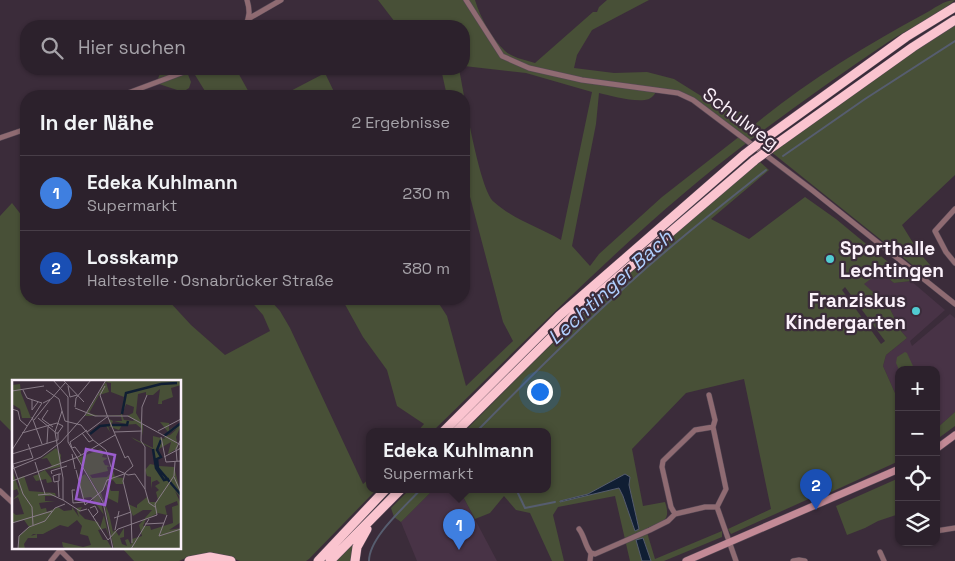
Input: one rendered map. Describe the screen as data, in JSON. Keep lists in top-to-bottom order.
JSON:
{
  "streets": {
    "street": ["Schulweg"]
  },
  "water": ["Lechtinger Bach"],
  "places": ["Sporthalle Lechtingen", "Franziskus Kindergarten"],
  "page": {
    "search": "Hier suchen",
    "heading": ["In der Nähe", "2 Ergebnisse"],
    "list": [
      {
        "mark": "1",
        "name": "Edeka Kuhlmann",
        "note": "Supermarkt",
        "value": "230 m"
      },
      {
        "mark": "2",
        "name": "Losskamp",
        "note": "Haltestelle · Osnabrücker Straße",
        "value": "380 m"
      }
    ],
    "map_buttons": ["+", "−"],
    "popup": ["Edeka Kuhlmann", "Supermarkt"],
    "pins": ["2", "1"]
  }
}
